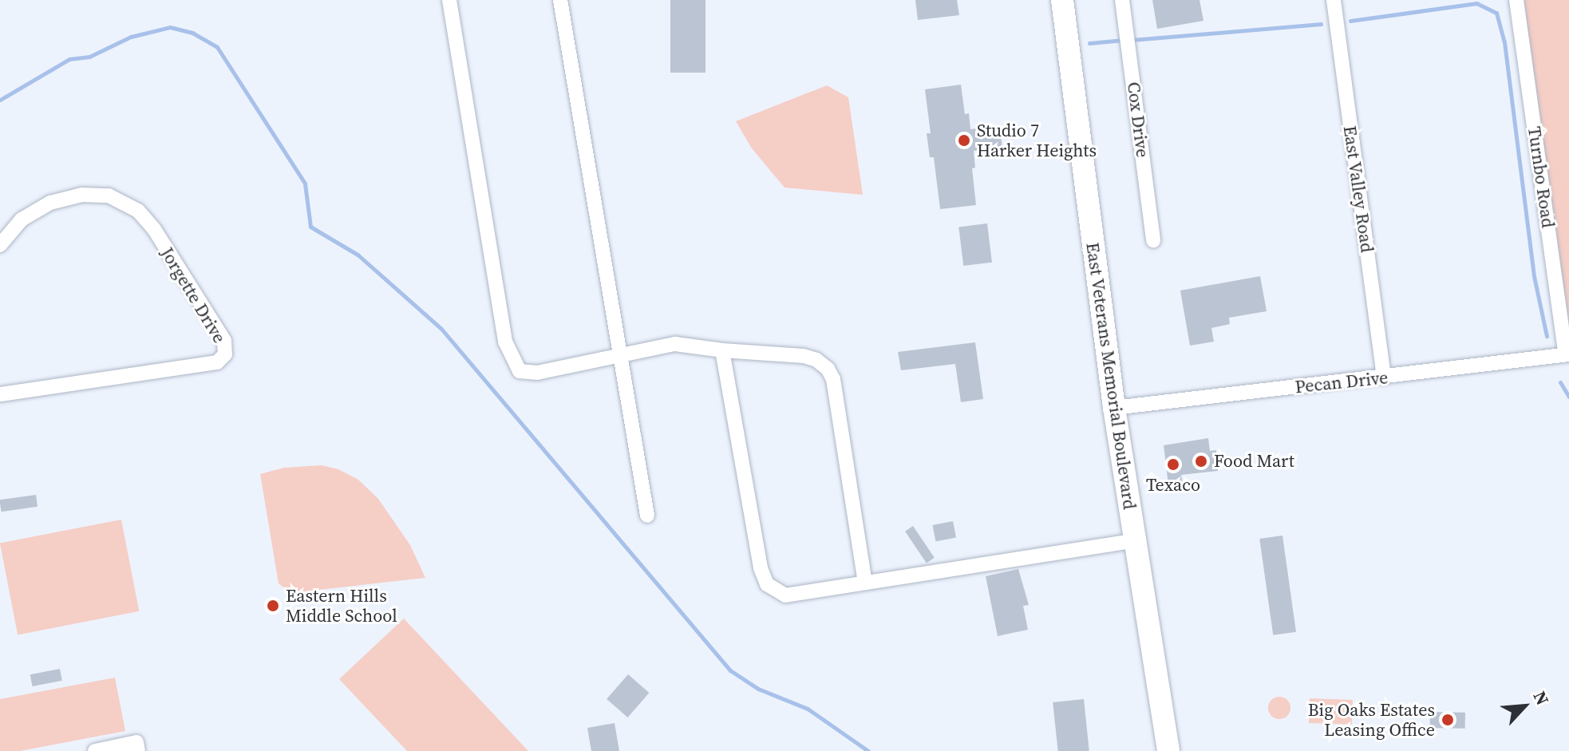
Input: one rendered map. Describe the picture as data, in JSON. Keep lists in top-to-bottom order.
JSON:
{
  "streets": {
    "main road": ["East Veterans Memorial Boulevard"],
    "street": [
      "Cox Drive",
      "Turnbo Road",
      "East Valley Road",
      "Jorgette Drive",
      "Pecan Drive"
    ]
  },
  "crossings": [
    ["Turnbo Road", "Pecan Drive"],
    ["East Valley Road", "Pecan Drive"],
    ["East Veterans Memorial Boulevard", "Pecan Drive"]
  ],
  "places": [
    "Studio 7 Harker Heights",
    "Food Mart",
    "Texaco",
    "Eastern Hills Middle School",
    "Big Oaks Estates Leasing Office"
  ],
  "north": "top right"
}
